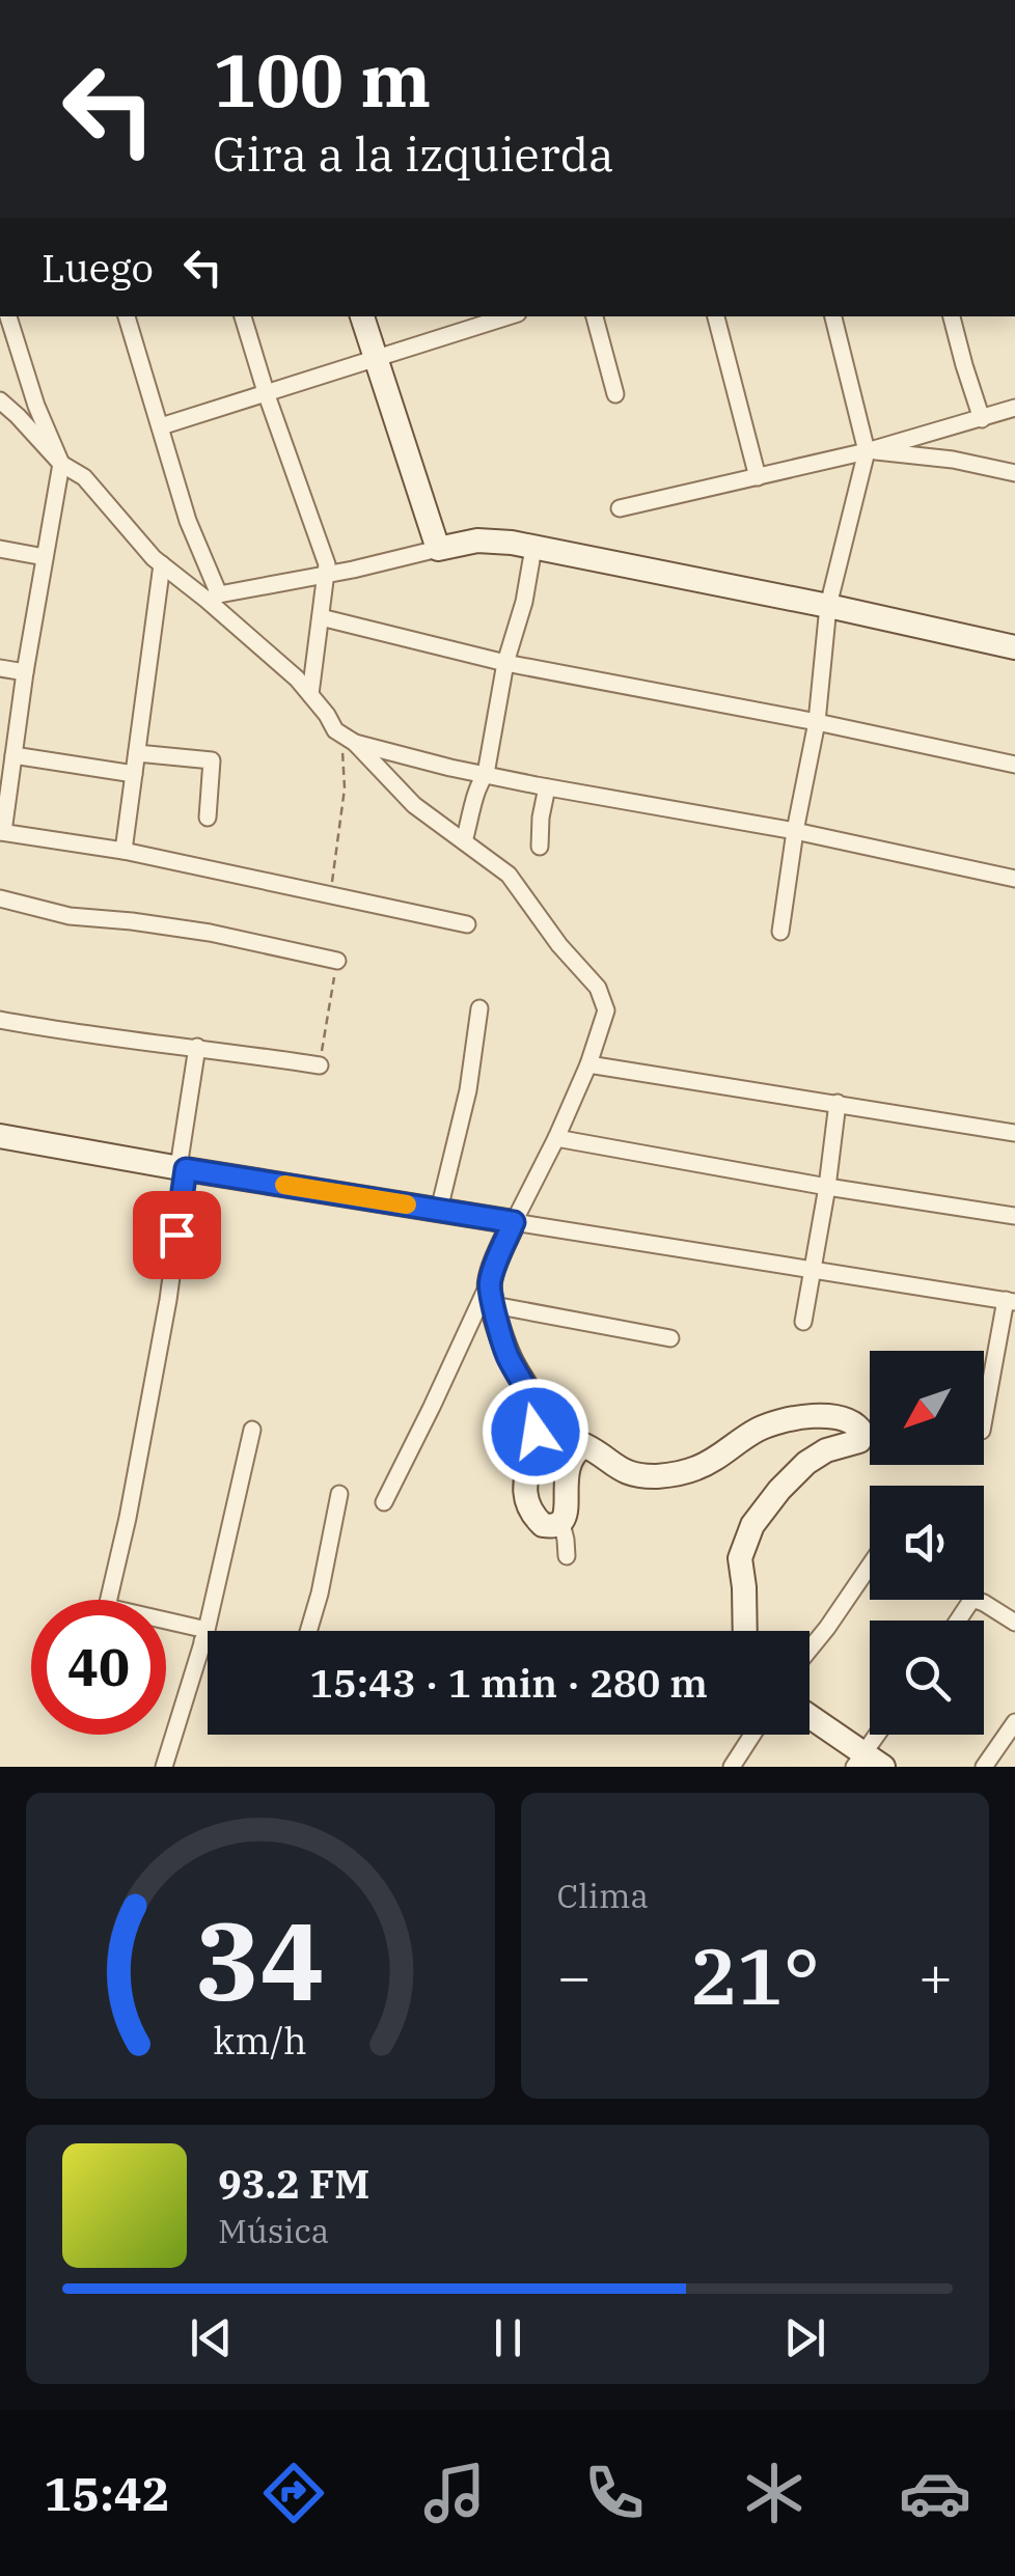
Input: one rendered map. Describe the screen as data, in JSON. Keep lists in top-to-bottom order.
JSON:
{
  "north": "bottom left",
  "page": {
    "turn": ["100 m", "Gira a la izquierda"],
    "then": "Luego",
    "limit": "40",
    "trip": "15:43 · 1 min · 280 m",
    "tile": "Clima",
    "heat": ["−", "21°", "+"],
    "song": ["93.2 FM", "Música"],
    "tabs": "15:42",
    "gauge": ["34", "km/h"]
  }
}
